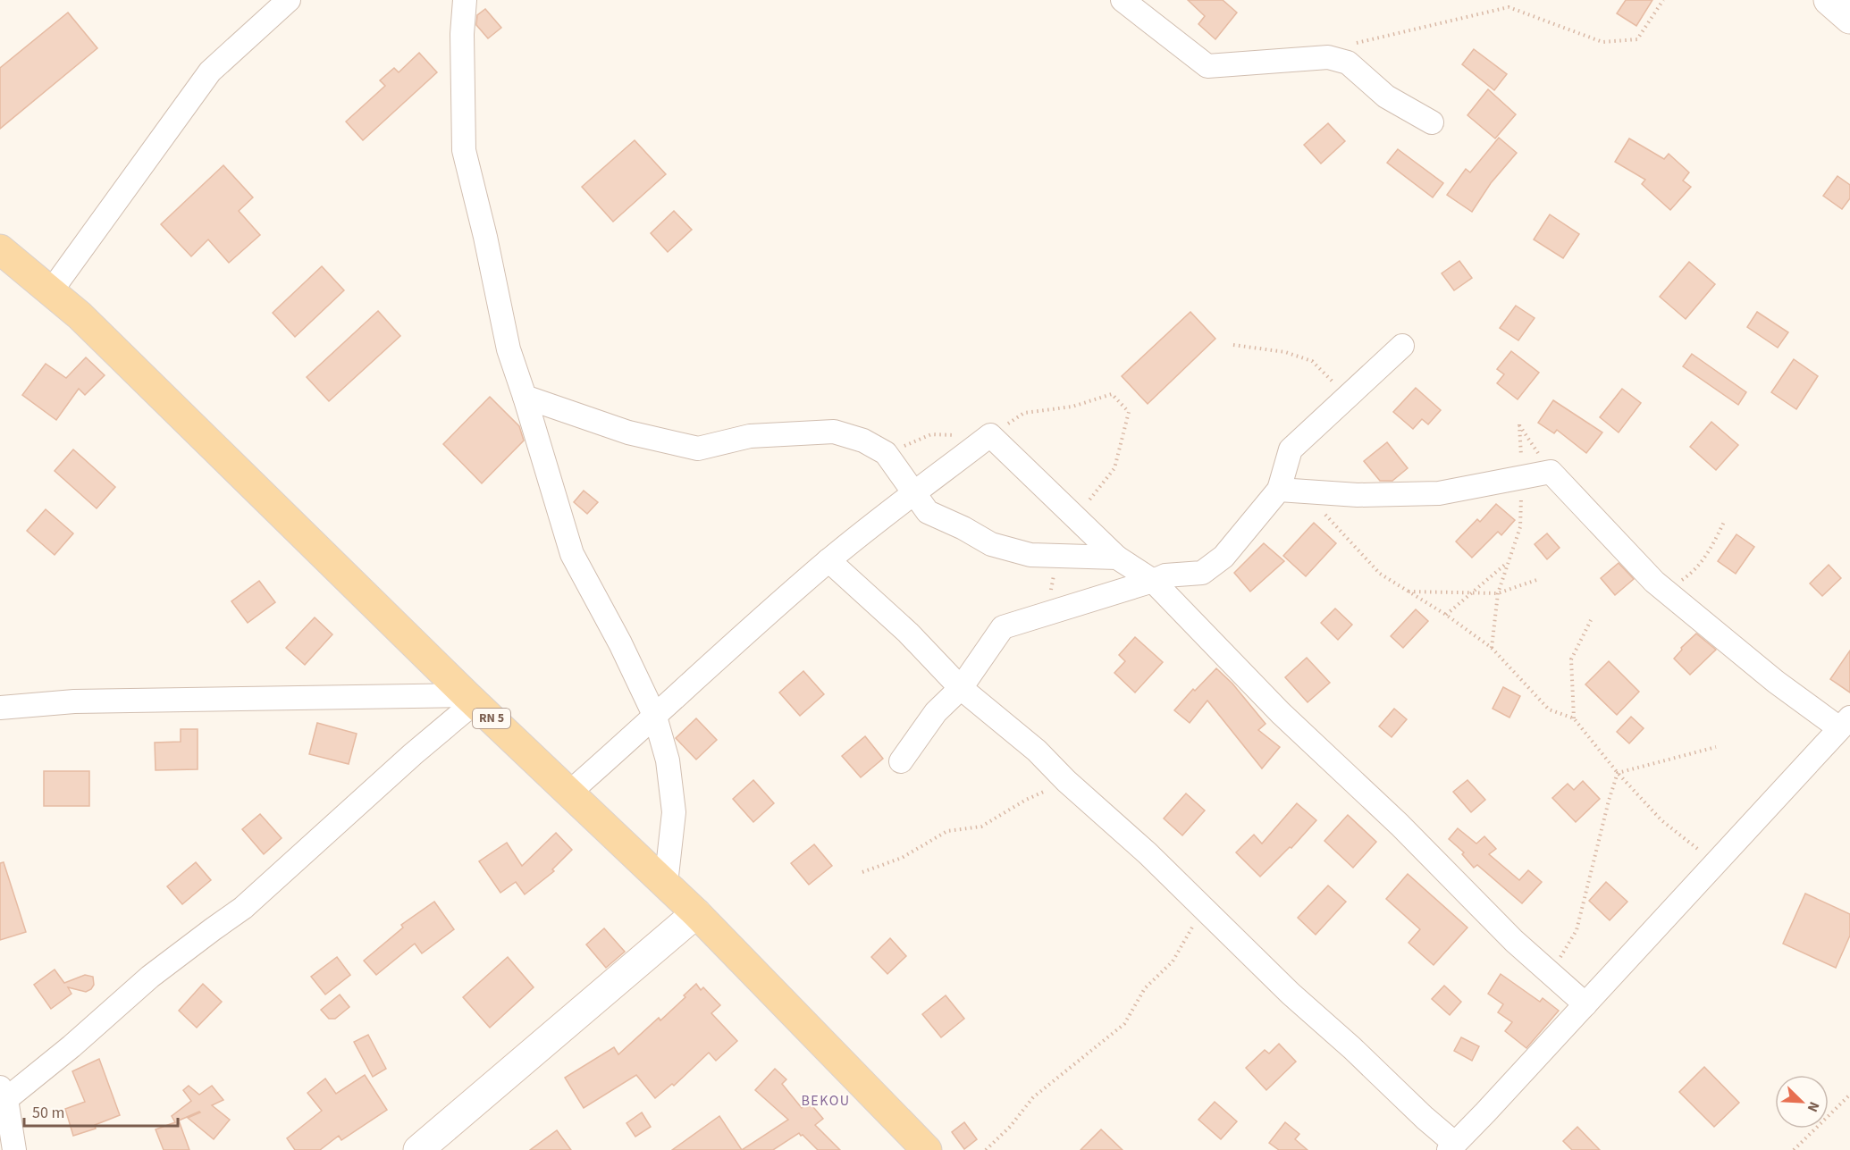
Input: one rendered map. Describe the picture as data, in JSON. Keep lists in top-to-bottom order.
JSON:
{
  "streets": {
    "main road": ["RN 5"]
  },
  "districts": ["BEKOU"],
  "scale_bar": "50 m",
  "north": "bottom right"
}
